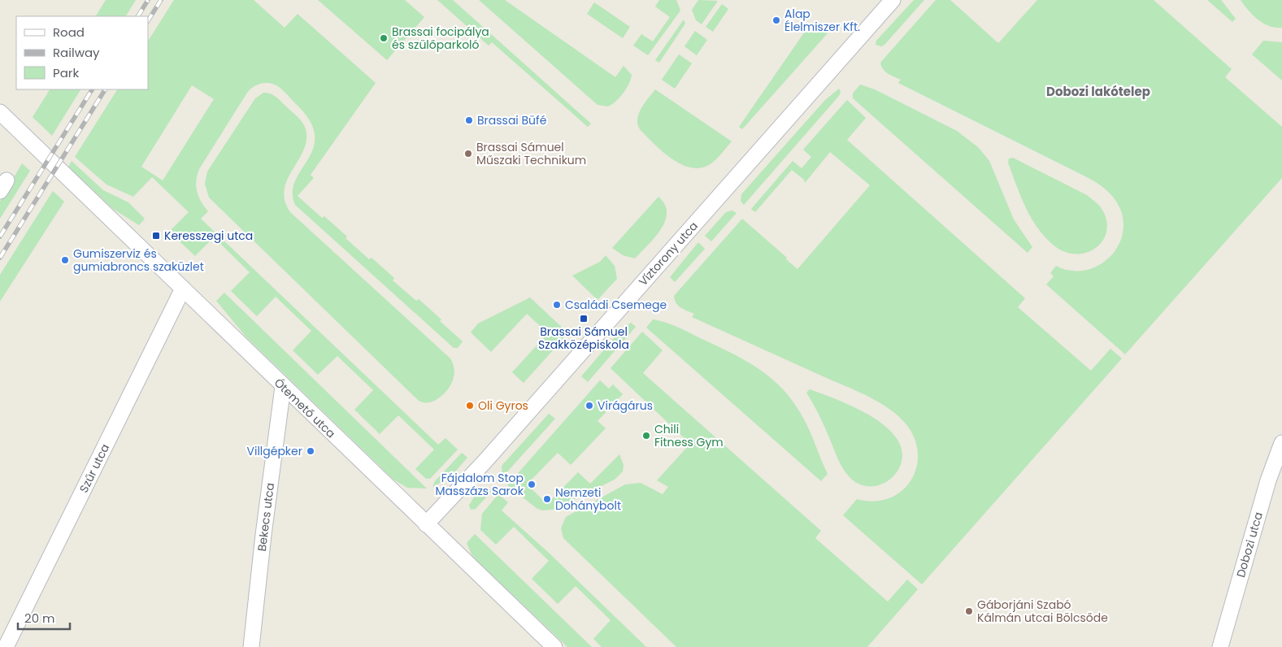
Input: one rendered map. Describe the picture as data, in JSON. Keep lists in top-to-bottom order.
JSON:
{
  "streets": {
    "street": [
      "Víztorony utca",
      "Ótemető utca",
      "Szűr utca",
      "Bekecs utca",
      "Dobozi utca"
    ]
  },
  "crossings": [
    ["Víztorony utca", "Ótemető utca"],
    ["Ótemető utca", "Szűr utca"],
    ["Ótemető utca", "Bekecs utca"]
  ],
  "districts": ["Dobozi lakótelep"],
  "places": {
    "other": [
      "Alap Élelmiszer Kft.",
      "Brassai focipálya és szülőparkoló",
      "Brassai Büfé",
      "Brassai Sámuel Műszaki Technikum",
      "Gumiszerviz és gumiabroncs szaküzlet",
      "Családi Csemege",
      "Oli Gyros",
      "Virágárus",
      "Chili Fitness Gym",
      "Villgépker",
      "Fájdalom Stop Masszázs Sarok",
      "Nemzeti Dohánybolt",
      "Gáborjáni Szabó Kálmán utcai Bölcsőde"
    ],
    "transit": ["Keresszegi utca", "Brassai Sámuel Szakközépiskola"]
  },
  "legend": ["Road", "Railway", "Park"],
  "scale_bar": "20 m"
}
